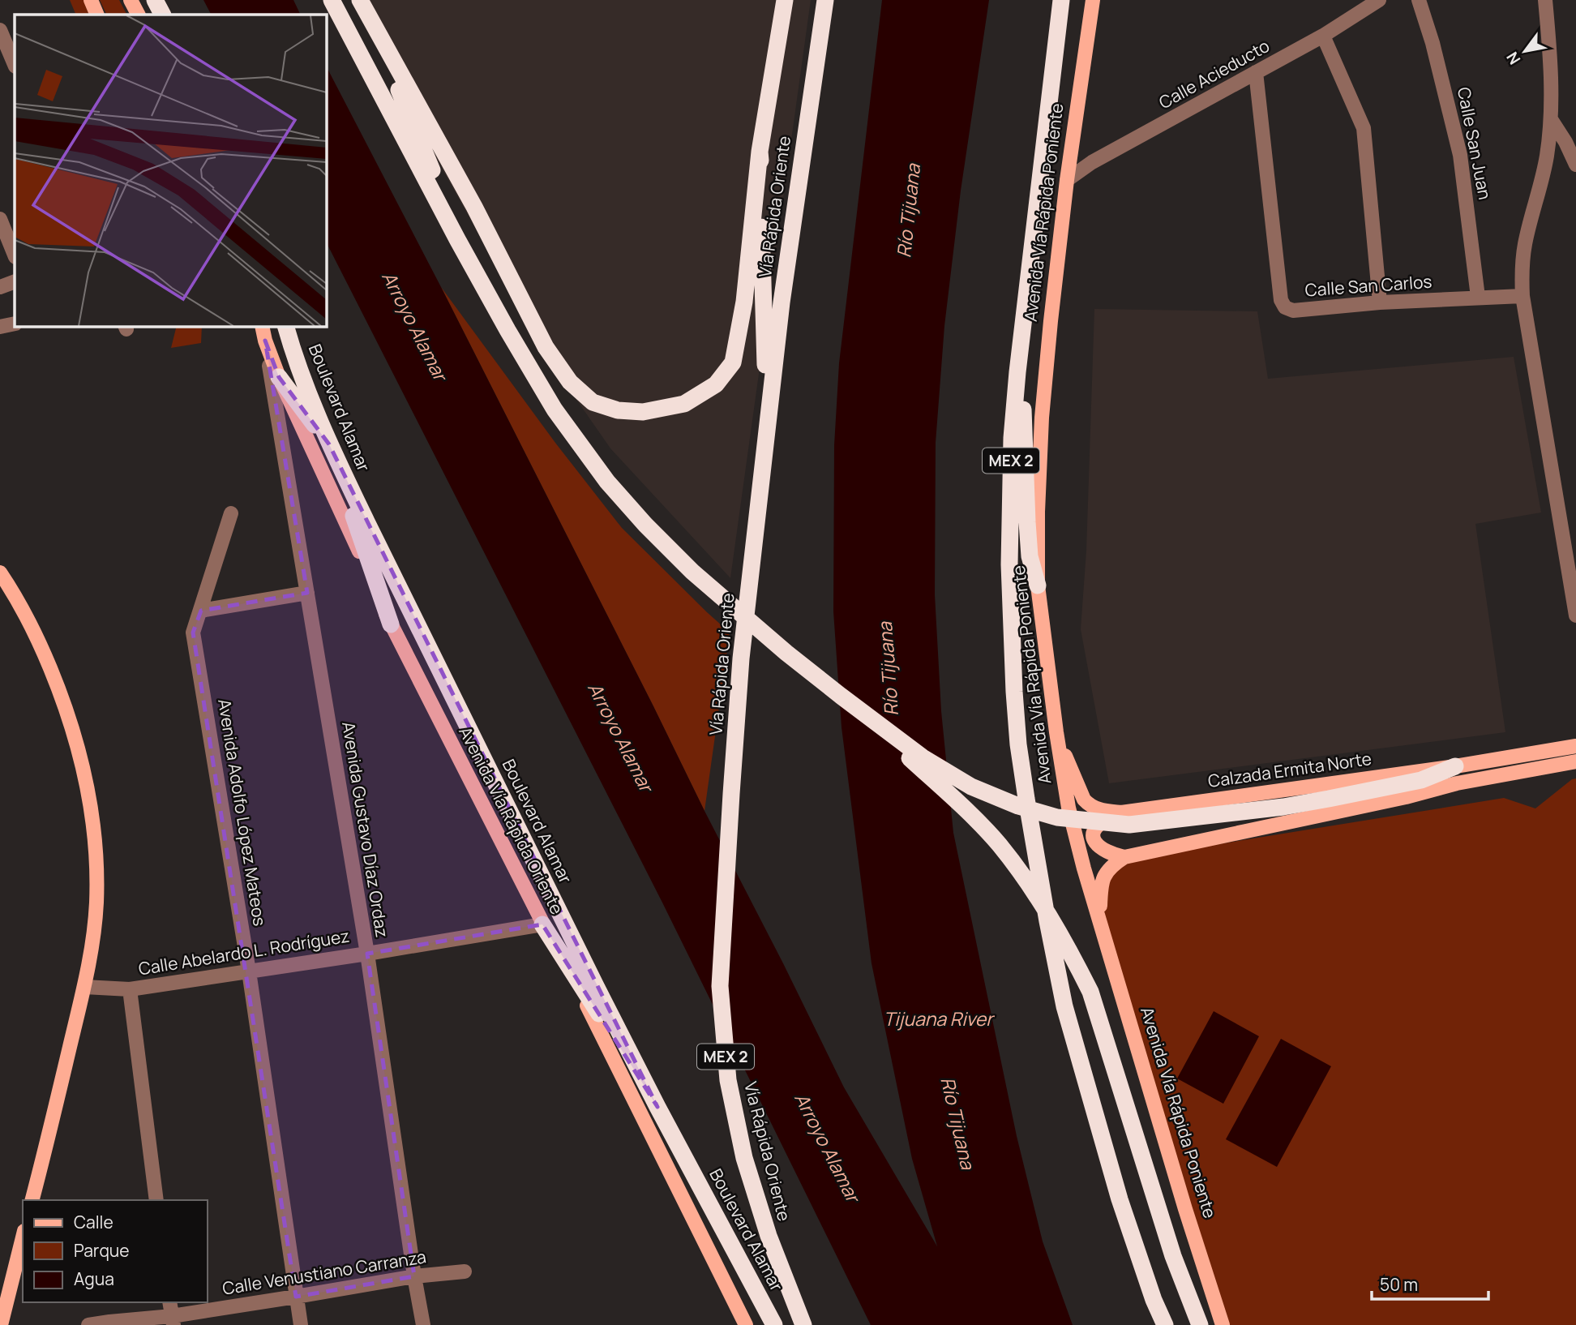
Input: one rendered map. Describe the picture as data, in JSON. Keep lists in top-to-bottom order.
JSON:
{
  "streets": {
    "highway": [
      "Vía Rápida Oriente",
      "Avenida Vía Rápida Poniente",
      "Boulevard Alamar",
      "MEX 2"
    ],
    "main road": ["Calzada Ermita Norte", "Avenida Vía Rápida Oriente"],
    "street": [
      "Calle Acieducto",
      "Calle San Juan",
      "Calle San Carlos",
      "Avenida Adolfo López Mateos",
      "Avenida Gustavo Díaz Ordaz",
      "Calle Abelardo L. Rodríguez",
      "Calle Venustiano Carranza"
    ]
  },
  "crossings": [
    ["Calle Acieducto", "Avenida Vía Rápida Poniente"],
    ["Calle Acieducto", "Calle San Carlos"],
    ["Calle San Juan", "Calle San Carlos"],
    ["Avenida Vía Rápida Poniente", "Calzada Ermita Norte"],
    ["Avenida Adolfo López Mateos", "Calle Abelardo L. Rodríguez"],
    ["Avenida Adolfo López Mateos", "Calle Venustiano Carranza"],
    ["Avenida Vía Rápida Oriente", "Avenida Gustavo Díaz Ordaz"],
    ["Avenida Vía Rápida Oriente", "Calle Abelardo L. Rodríguez"],
    ["Avenida Gustavo Díaz Ordaz", "Calle Abelardo L. Rodríguez"],
    ["Avenida Gustavo Díaz Ordaz", "Calle Venustiano Carranza"]
  ],
  "water": ["Río Tijuana", "Arroyo Alamar", "Tijuana River"],
  "legend": ["Calle", "Parque", "Agua"],
  "scale_bar": "50 m",
  "north": "bottom left"
}
